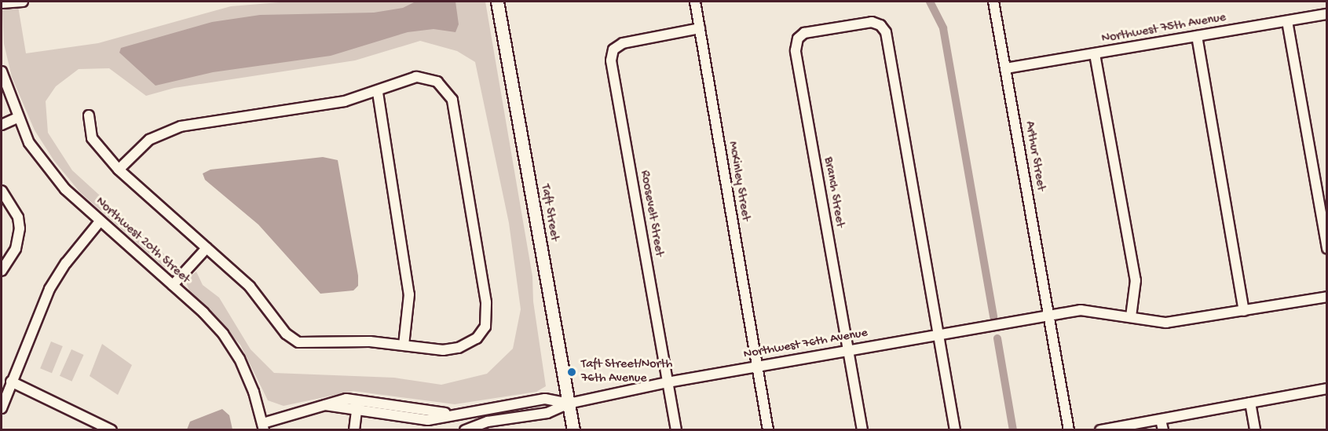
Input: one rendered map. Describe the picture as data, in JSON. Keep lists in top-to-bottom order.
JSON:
{
  "streets": {
    "street": [
      "Northwest 75th Avenue",
      "Arthur Street",
      "McKinley Street",
      "Branch Street",
      "Taft Street",
      "Roosevelt Street",
      "Northwest 20th Street",
      "Northwest 76th Avenue"
    ]
  },
  "crossings": [
    ["Northwest 75th Avenue", "Arthur Street"],
    ["Arthur Street", "Northwest 76th Avenue"],
    ["McKinley Street", "Roosevelt Street"],
    ["McKinley Street", "Northwest 76th Avenue"],
    ["Branch Street", "Northwest 76th Avenue"],
    ["Taft Street", "Northwest 76th Avenue"],
    ["Roosevelt Street", "Northwest 76th Avenue"],
    ["Northwest 20th Street", "Northwest 76th Avenue"]
  ],
  "places": ["Taft Street/North 76th Avenue"]
}
